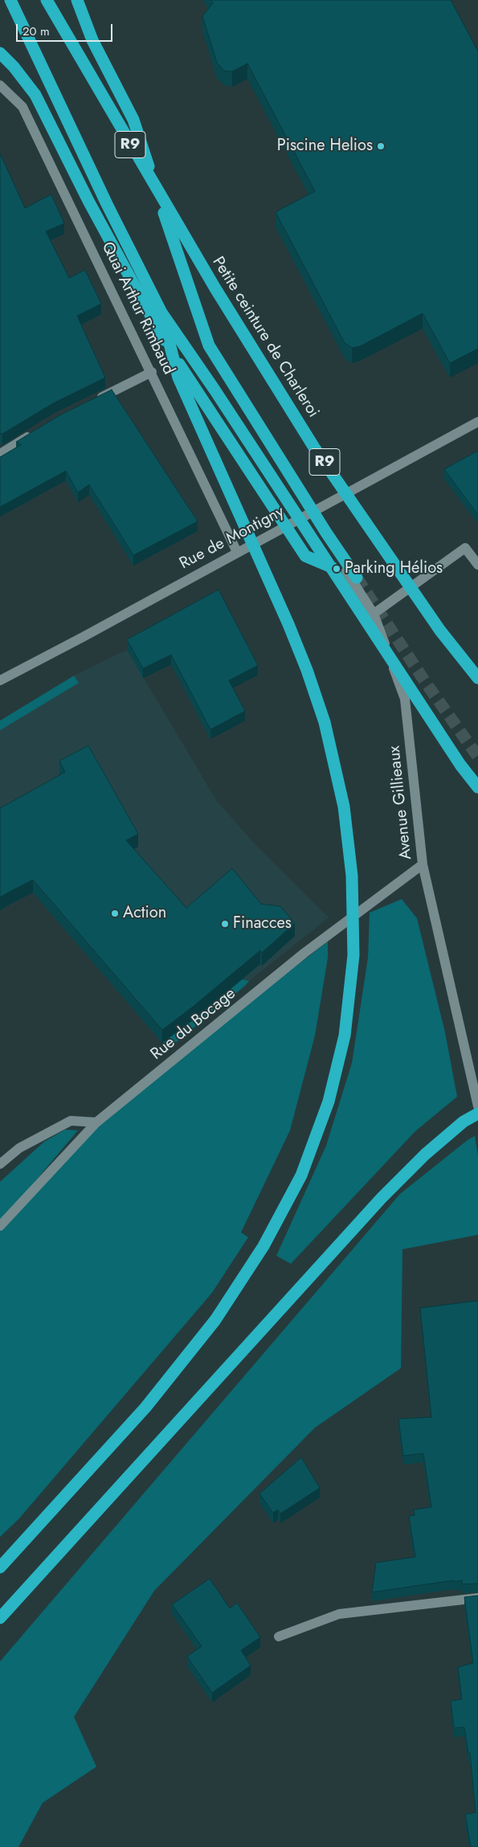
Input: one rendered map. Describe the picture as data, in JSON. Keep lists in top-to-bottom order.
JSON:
{
  "streets": {
    "highway": ["R9", "Petite ceinture de Charleroi"],
    "street": [
      "Quai Arthur Rimbaud",
      "Rue de Montigny",
      "Avenue Gillieaux",
      "Rue du Bocage"
    ]
  },
  "crossings": [
    ["Quai Arthur Rimbaud", "Rue de Montigny"],
    ["Rue de Montigny", "Avenue Gillieaux"],
    ["Avenue Gillieaux", "Rue du Bocage"]
  ],
  "places": [
    "Piscine Helios",
    "Parking Hélios",
    "Action",
    "Finacces"
  ],
  "scale_bar": "20 m"
}
